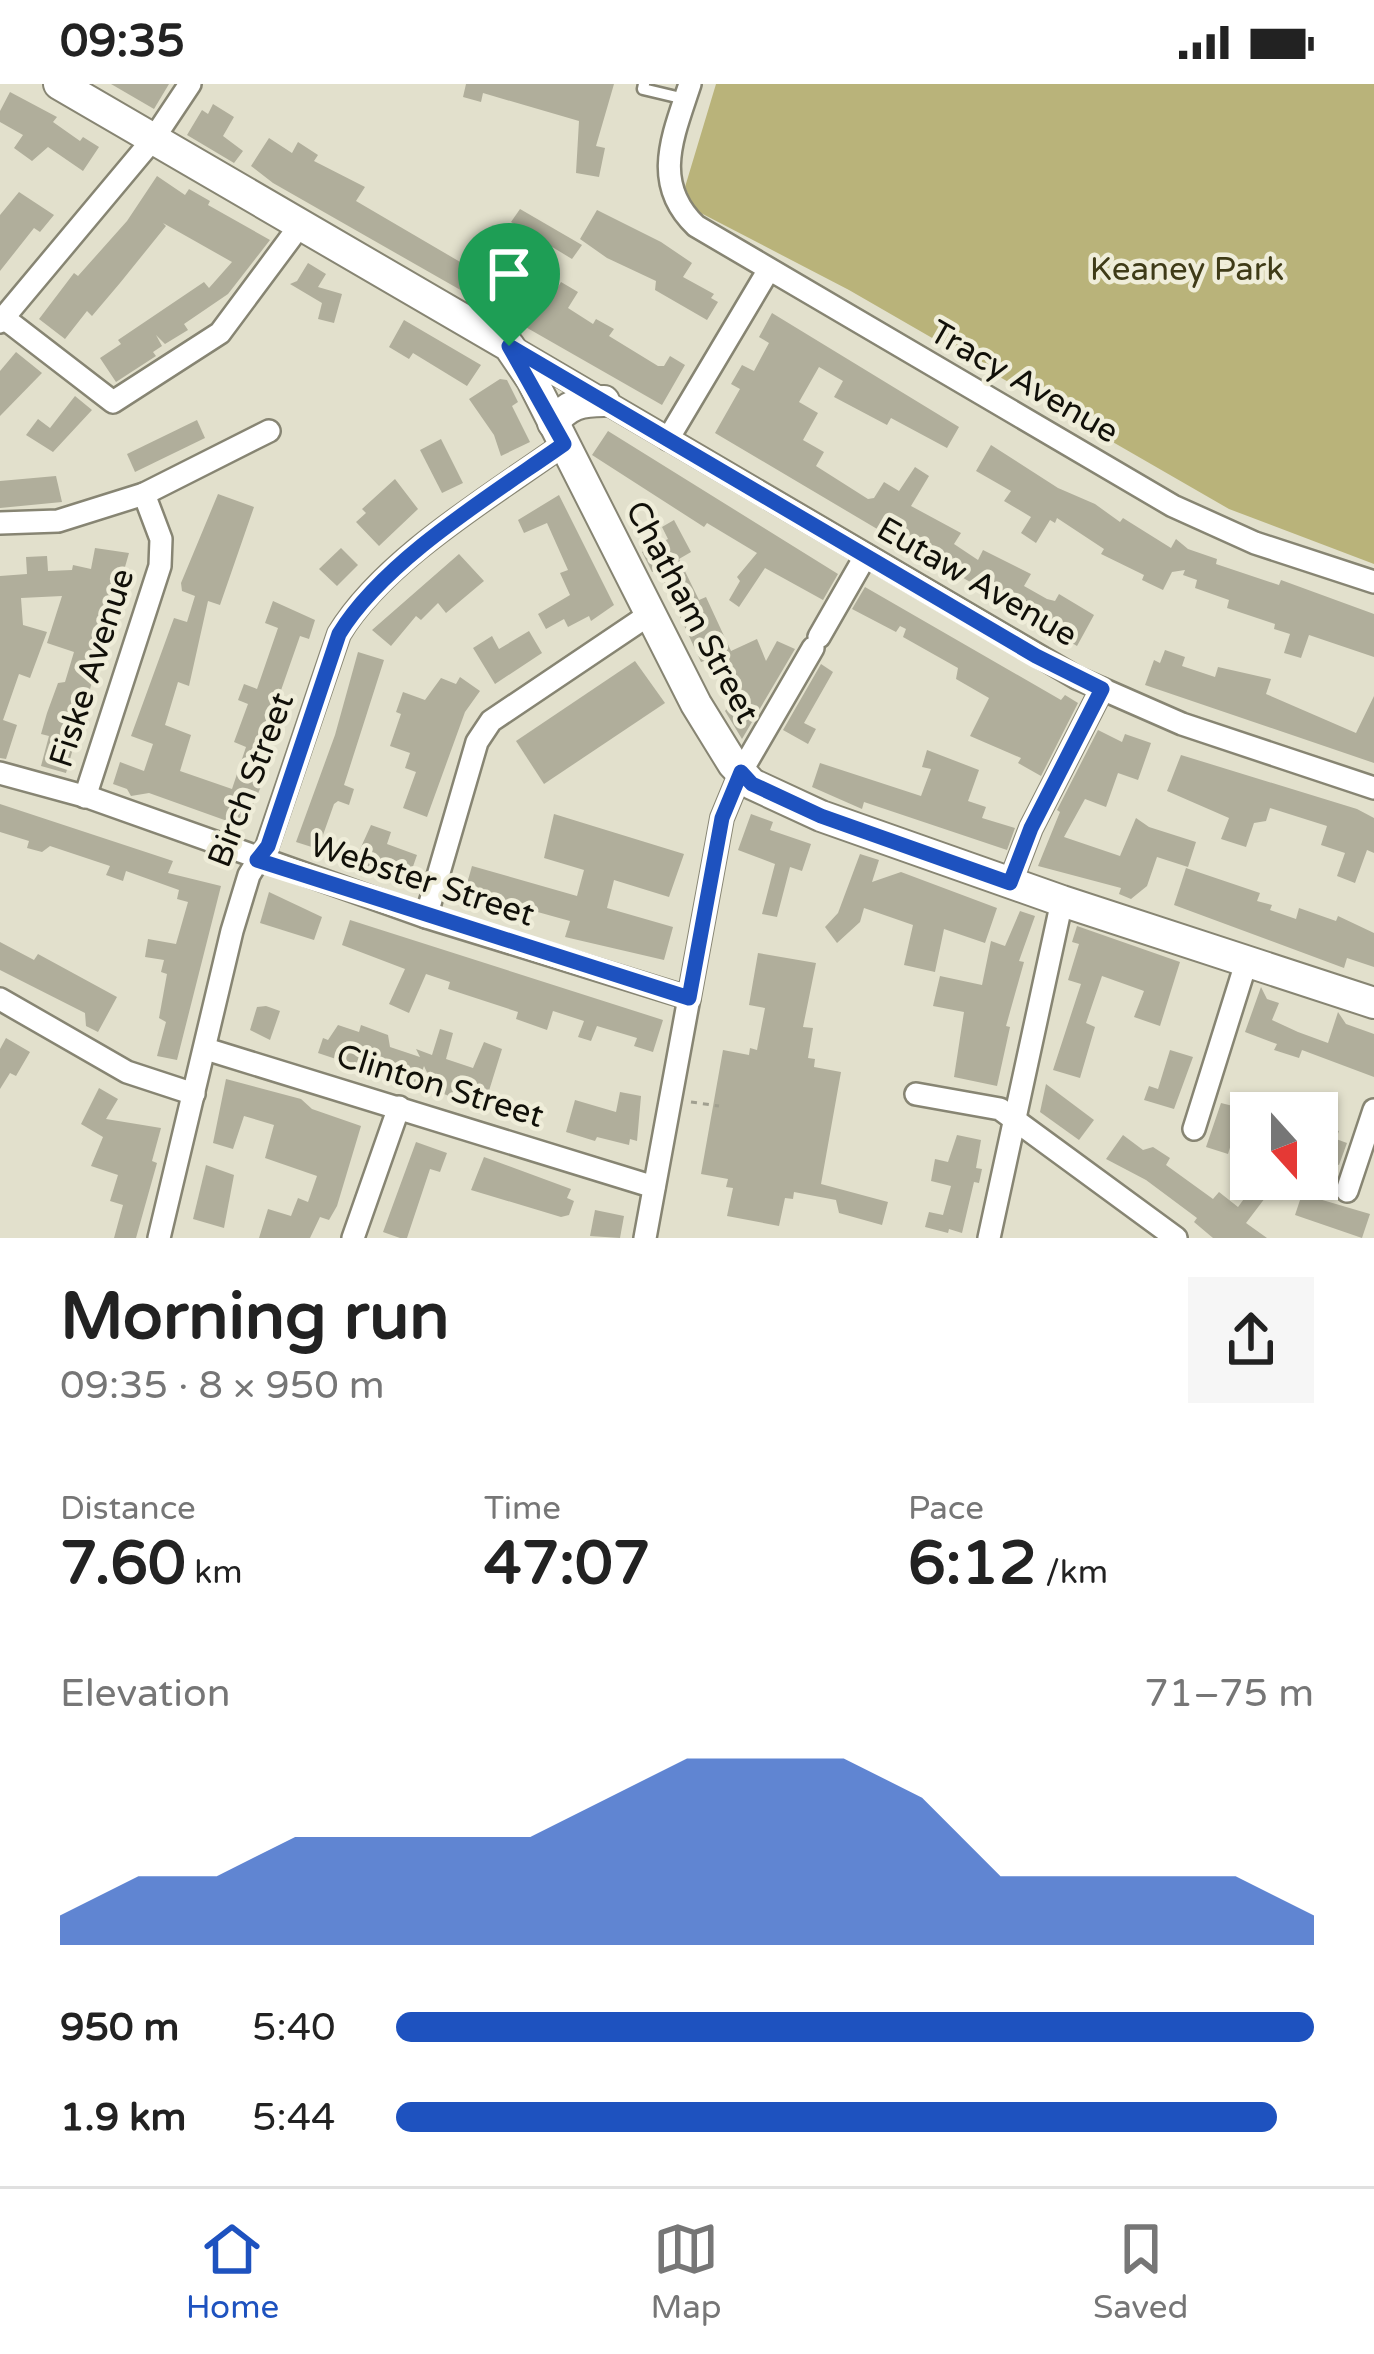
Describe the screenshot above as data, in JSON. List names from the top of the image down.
{
  "streets": {
    "main road": ["Chatham Street"],
    "street": [
      "Tracy Avenue",
      "Eutaw Avenue",
      "Fiske Avenue",
      "Birch Street",
      "Webster Street",
      "Clinton Street"
    ]
  },
  "crossings": [
    ["Eutaw Avenue", "Chatham Street"],
    ["Chatham Street", "Birch Street"],
    ["Fiske Avenue", "Webster Street"],
    ["Birch Street", "Webster Street"],
    ["Birch Street", "Clinton Street"]
  ],
  "parks": ["Keaney Park"],
  "north": "bottom",
  "page": {
    "status": "09:35",
    "heading": ["Morning run", "09:35 · 8 × 950 m"],
    "stats": [
      ["Distance", "7.60 km"],
      ["Time", "47:07"],
      ["Pace", "6:12 /km"]
    ],
    "chart": ["Elevation", "71–75 m"],
    "list": [
      {
        "name": "950 m",
        "note": "5:40"
      },
      {
        "name": "1.9 km",
        "note": "5:44"
      }
    ],
    "tabs": ["Home", "Map", "Saved"]
  }
}
